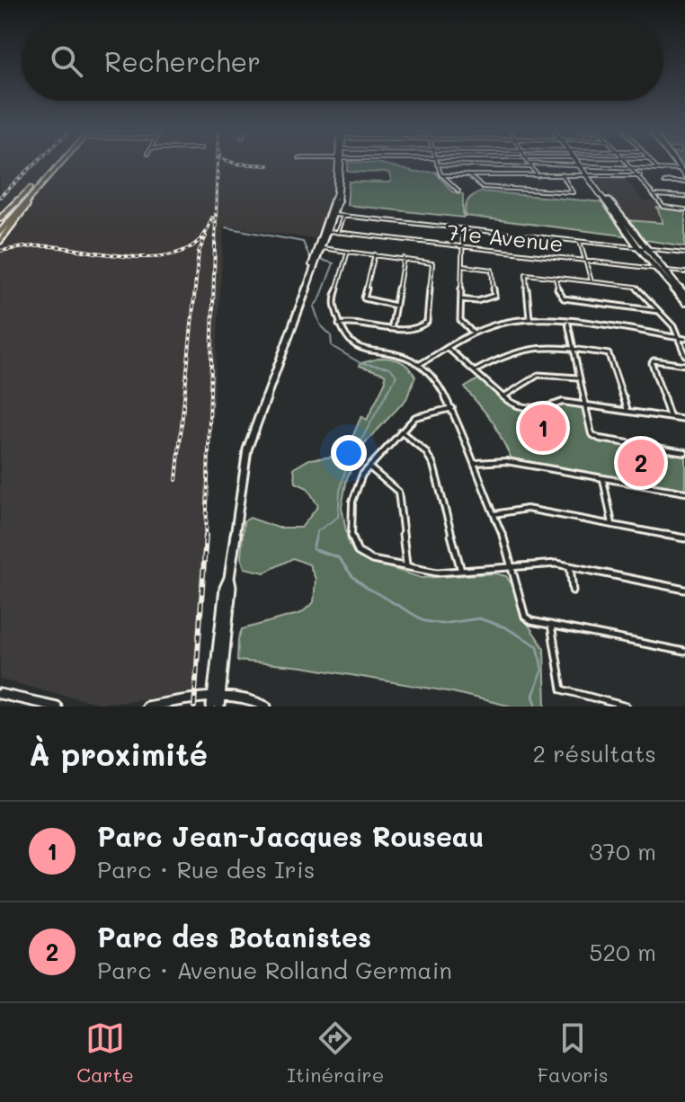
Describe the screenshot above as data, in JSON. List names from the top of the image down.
{
  "streets": {
    "street": ["71e Avenue"]
  },
  "page": {
    "search": "Rechercher",
    "pins": ["1", "2"],
    "heading": ["À proximité", "2 résultats"],
    "list": [
      {
        "mark": "1",
        "name": "Parc Jean-Jacques Rouseau",
        "note": "Parc · Rue des Iris",
        "value": "370 m"
      },
      {
        "mark": "2",
        "name": "Parc des Botanistes",
        "note": "Parc · Avenue Rolland Germain",
        "value": "520 m"
      }
    ],
    "nav": ["Carte", "Itinéraire", "Favoris"]
  }
}
